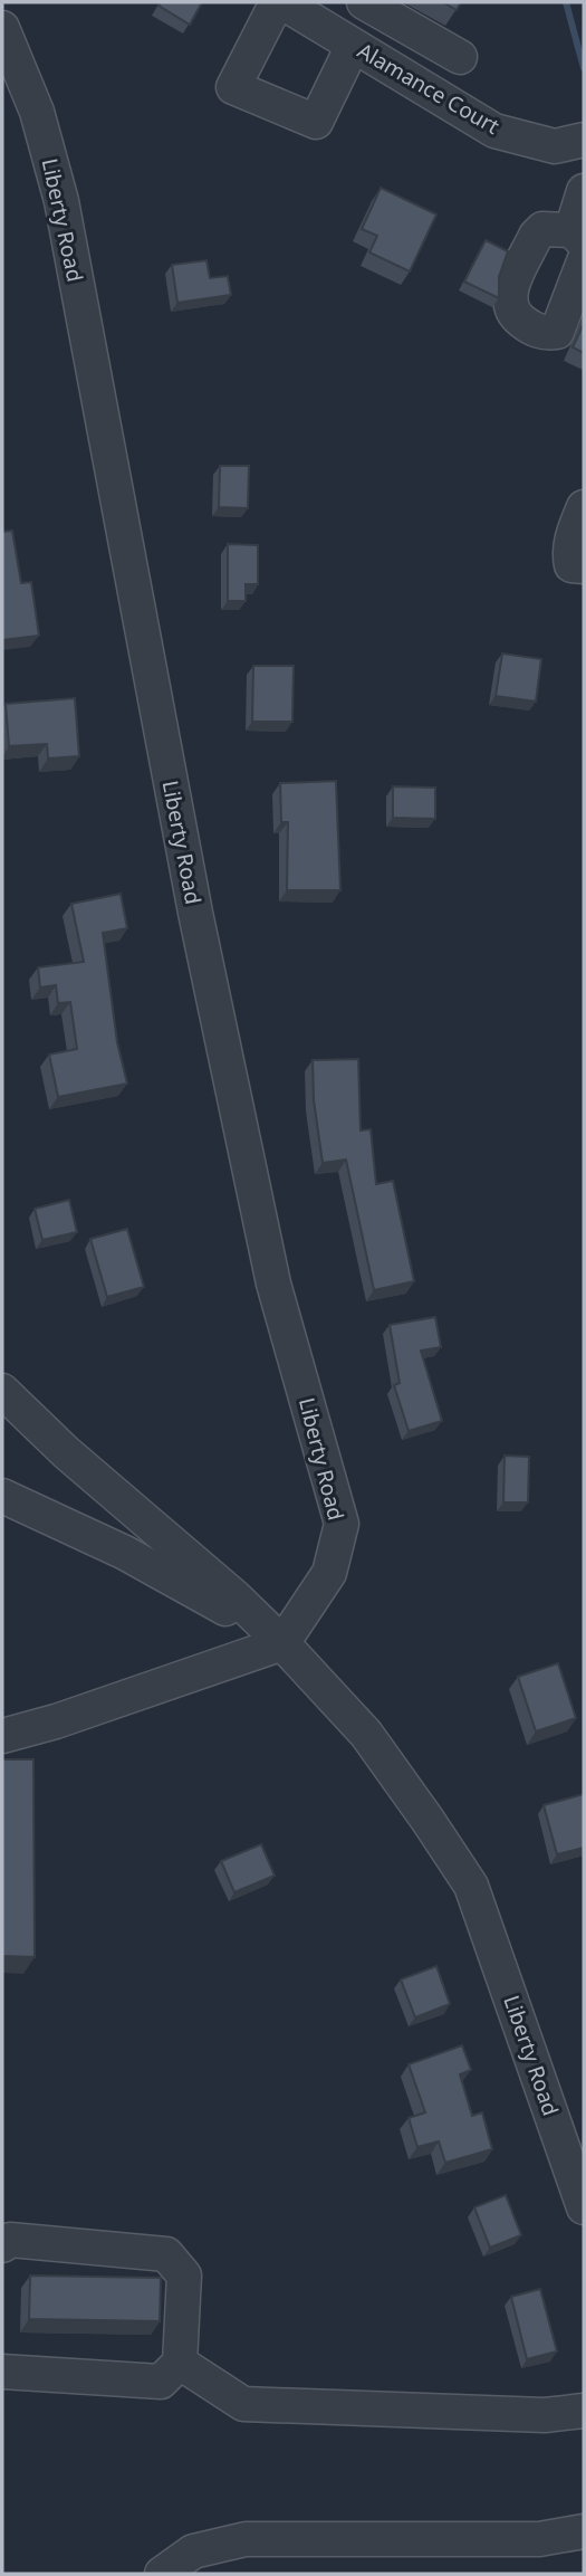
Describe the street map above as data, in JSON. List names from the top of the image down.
{
  "streets": {
    "street": ["Alamance Court", "Liberty Road"]
  }
}
